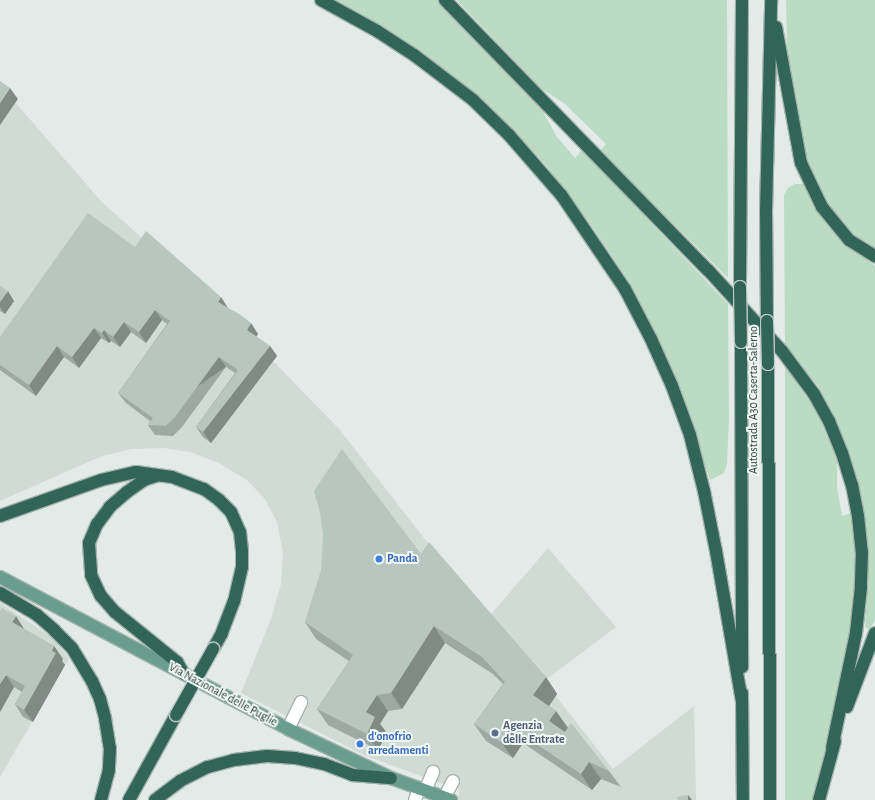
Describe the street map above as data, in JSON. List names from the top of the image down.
{
  "streets": {
    "highway": ["Autostrada A30 Caserta-Salerno"],
    "main road": ["Via Nazionale delle Puglie"]
  },
  "places": ["Panda", "Agenzia delle Entrate", "d'onofrio arredamenti"]
}
